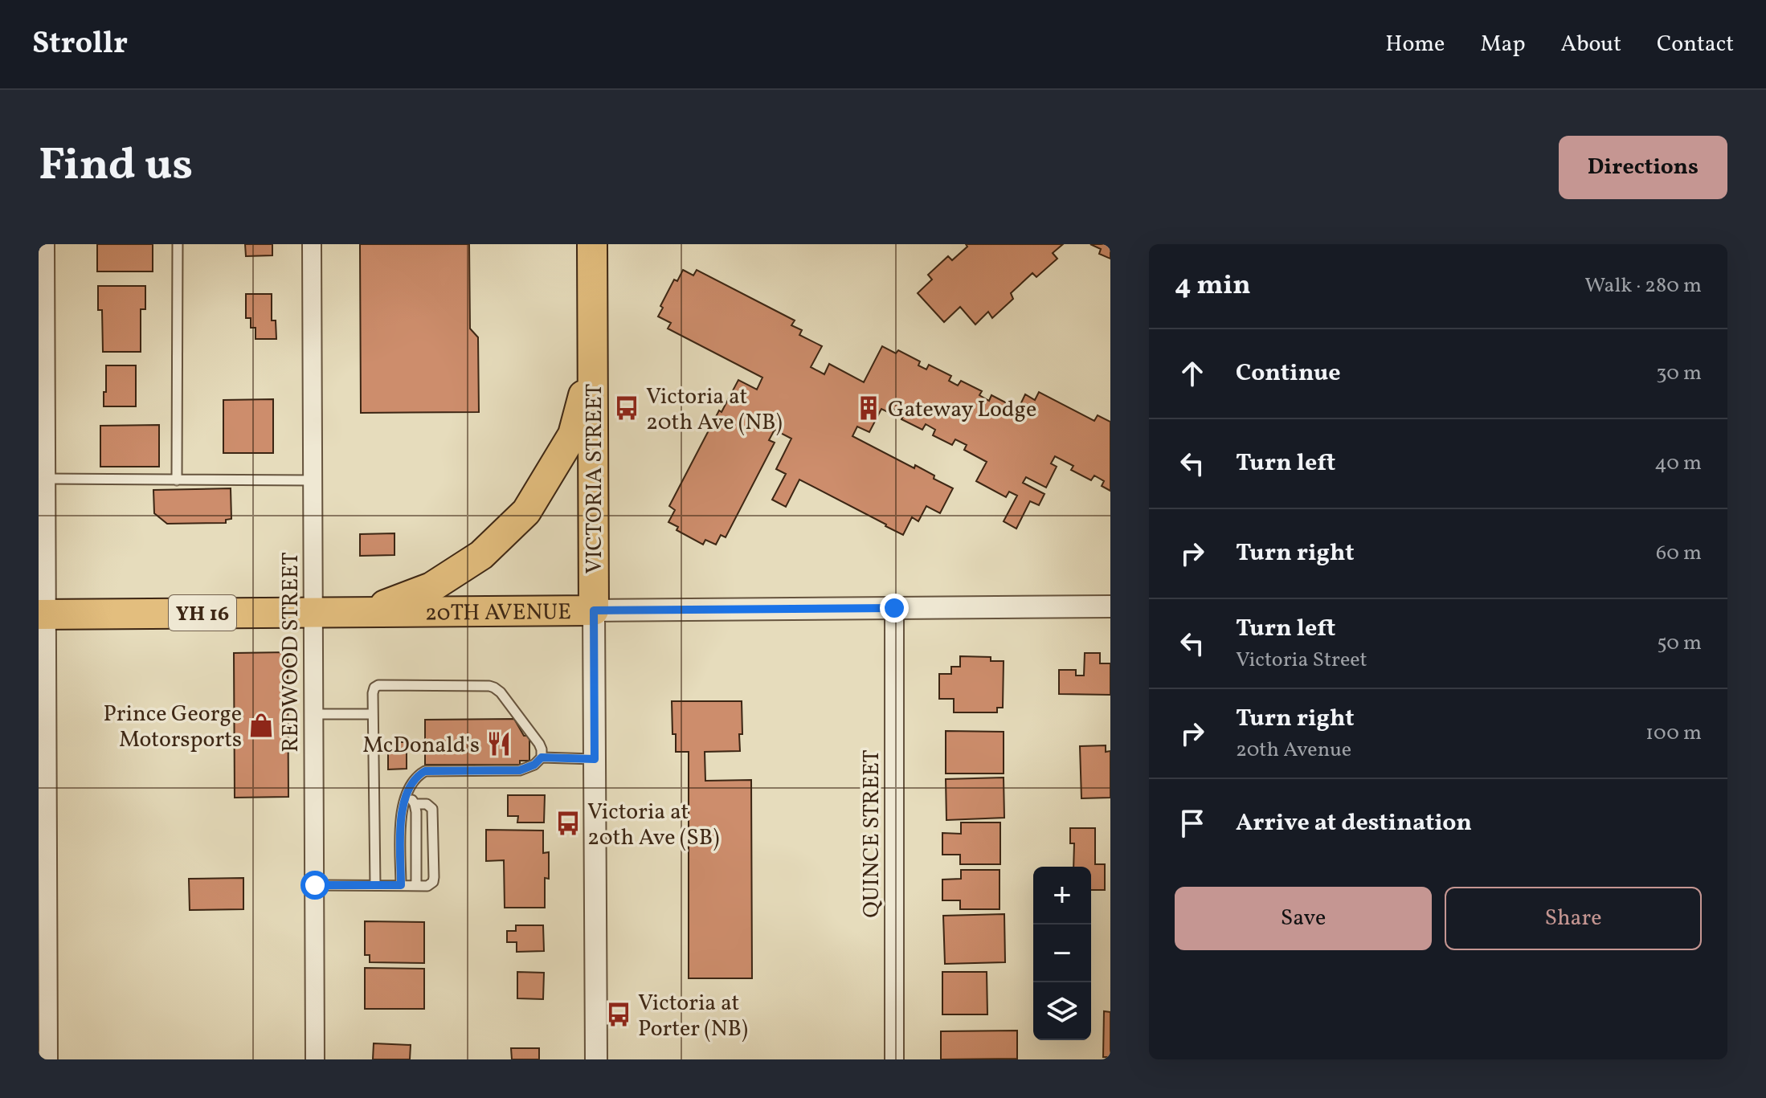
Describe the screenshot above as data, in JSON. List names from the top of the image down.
{
  "streets": {
    "highway": ["VICTORIA STREET", "20TH AVENUE", "YH 16"],
    "street": ["REDWOOD STREET", "QUINCE STREET"]
  },
  "crossings": [
    ["VICTORIA STREET", "20TH AVENUE"],
    ["20TH AVENUE", "REDWOOD STREET"],
    ["20TH AVENUE", "QUINCE STREET"]
  ],
  "places": {
    "bus stop": ["Victoria at 20th Ave (NB)", "Victoria at 20th Ave (SB)", "Victoria at Porter (NB)"],
    "building": ["Gateway Lodge"],
    "shop": ["Prince George Motorsports"],
    "restaurant": ["McDonald's"]
  },
  "page": {
    "header": "Strollr",
    "nav": [
      "Home",
      "Map",
      "About",
      "Contact"
    ],
    "title": "Find us",
    "buttons": [
      "Directions",
      ["Save", "Share"]
    ],
    "heading": ["4 min", "Walk · 280 m"],
    "list": [
      ["Continue", "30 m"],
      ["Turn left", "40 m"],
      ["Turn right", "60 m"],
      ["Turn left", "Victoria Street", "50 m"],
      ["Turn right", "20th Avenue", "100 m"],
      "Arrive at destination"
    ],
    "map_buttons": ["+", "−"]
  }
}
